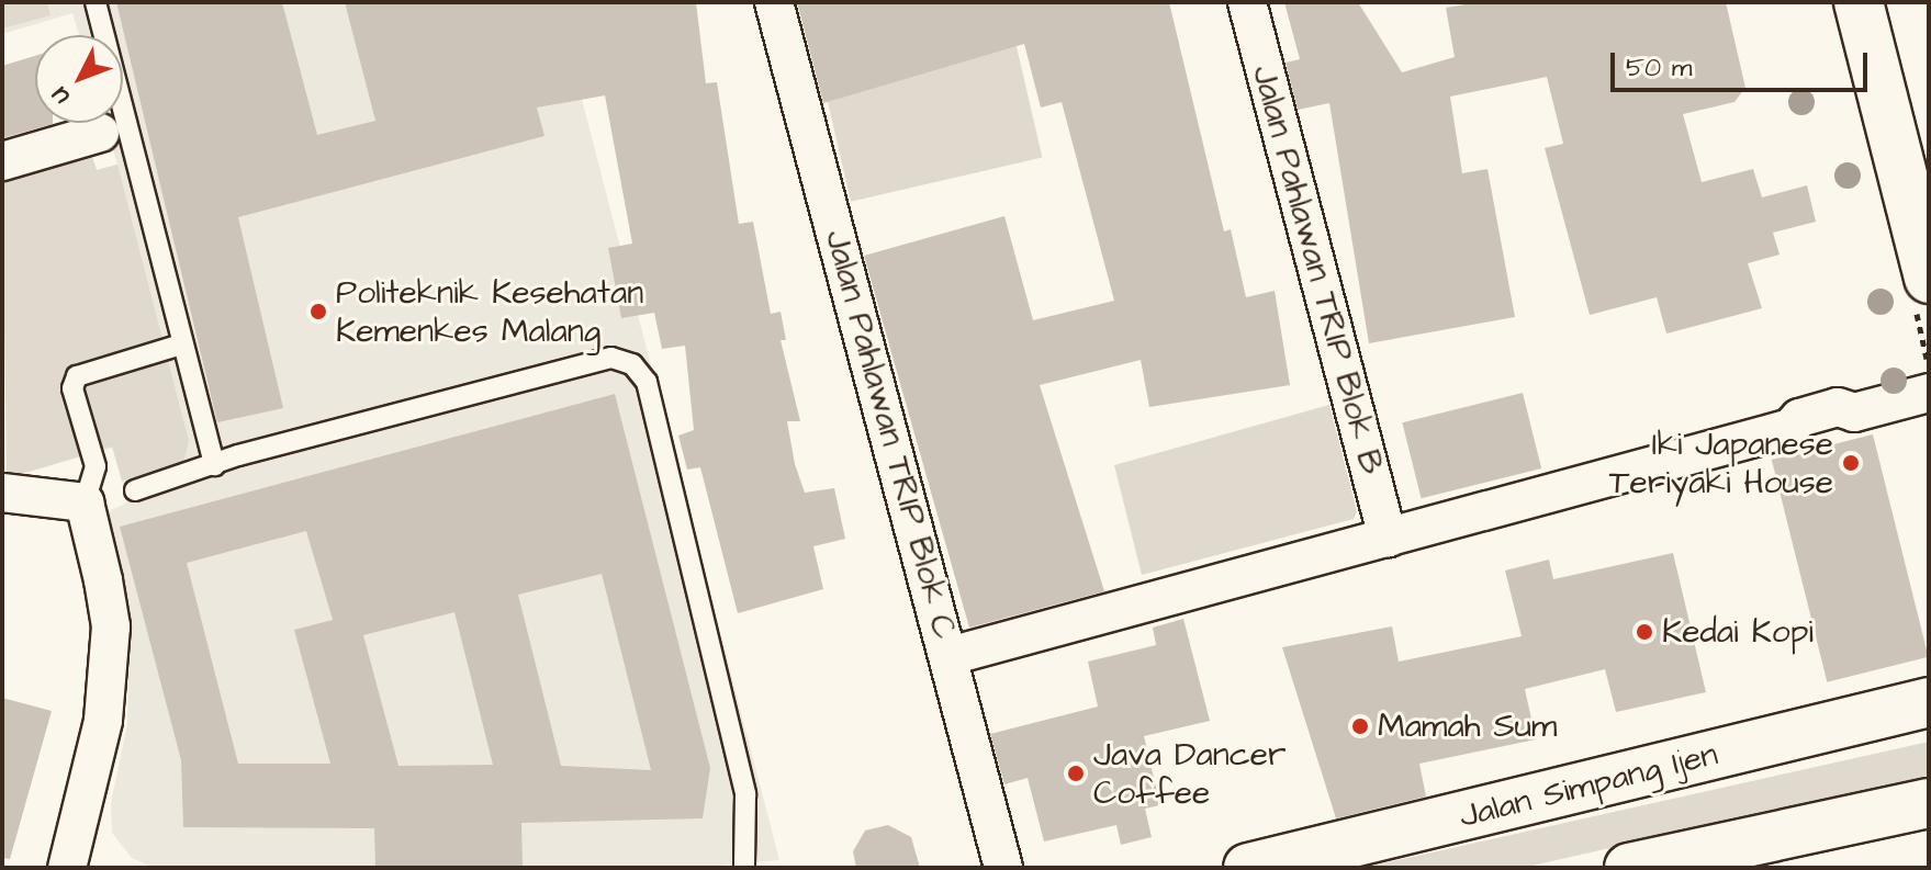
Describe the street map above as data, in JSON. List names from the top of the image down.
{
  "streets": {
    "main road": ["Jalan Simpang Ijen"],
    "street": ["Jalan Pahlawan TRIP Blok B", "Jalan Pahlawan TRIP Blok C"]
  },
  "places": [
    "Politeknik Kesehatan Kemenkes Malang",
    "Iki Japanese Teriyaki House",
    "Kedai Kopi",
    "Mamah Sum",
    "Java Dancer Coffee"
  ],
  "scale_bar": "50 m",
  "north": "bottom left"
}
